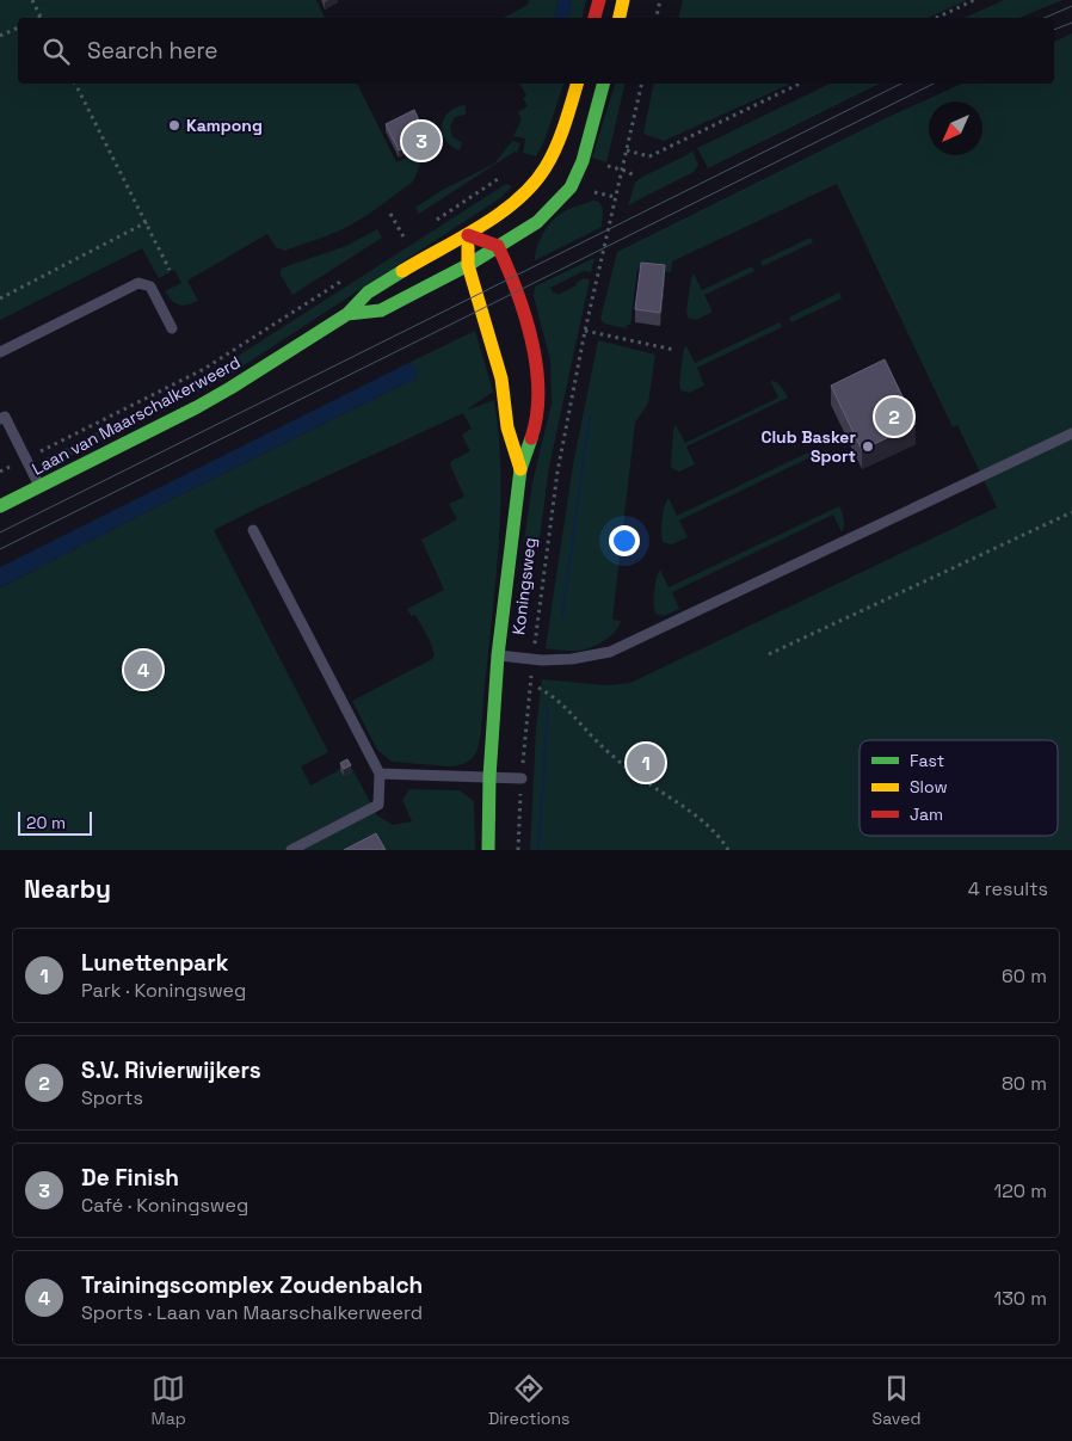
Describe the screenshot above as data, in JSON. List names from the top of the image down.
{
  "streets": {
    "main road": ["Laan van Maarschalkerweerd", "Koningsweg"]
  },
  "crossings": [
    ["Laan van Maarschalkerweerd", "Koningsweg"]
  ],
  "places": ["Kampong", "Club Basker Sport"],
  "legend": ["Fast", "Slow", "Jam"],
  "scale_bar": "20 m",
  "north": "bottom left",
  "page": {
    "search": "Search here",
    "pins": [
      "3",
      "2",
      "4",
      "1"
    ],
    "scale": "20 m",
    "heading": ["Nearby", "4 results"],
    "list": [
      {
        "mark": "1",
        "name": "Lunettenpark",
        "note": "Park · Koningsweg",
        "value": "60 m"
      },
      {
        "mark": "2",
        "name": "S.V. Rivierwijkers",
        "note": "Sports",
        "value": "80 m"
      },
      {
        "mark": "3",
        "name": "De Finish",
        "note": "Café · Koningsweg",
        "value": "120 m"
      },
      {
        "mark": "4",
        "name": "Trainingscomplex Zoudenbalch",
        "note": "Sports · Laan van Maarschalkerweerd",
        "value": "130 m"
      }
    ],
    "nav": ["Map", "Directions", "Saved"]
  }
}
